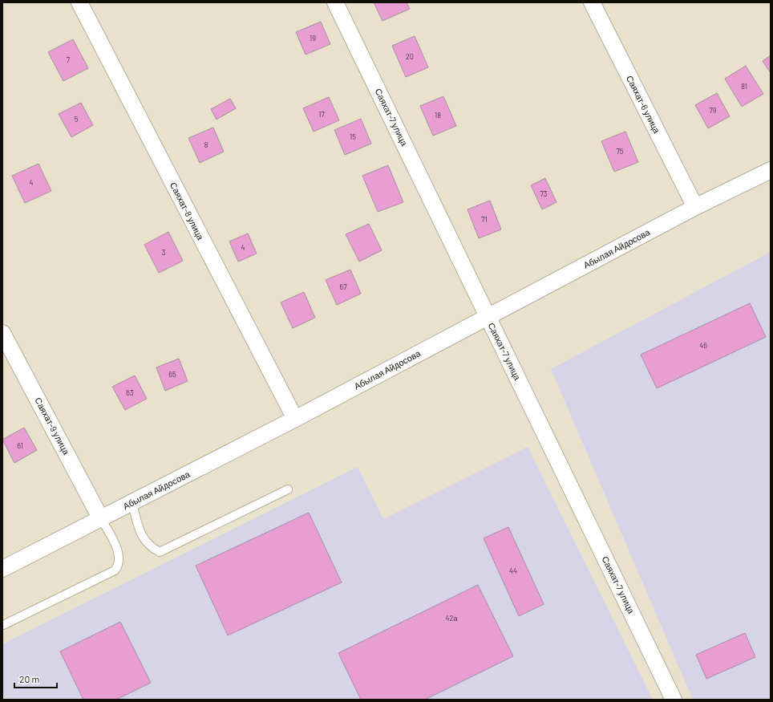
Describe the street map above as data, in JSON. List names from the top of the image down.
{
  "streets": {
    "street": [
      "Саяхат-6 улица",
      "Саяхат-7 улица",
      "Саяхат-8 улица",
      "Абылая Айдосова",
      "Саяхат-9 улица"
    ]
  },
  "crossings": [
    ["Саяхат-6 улица", "Абылая Айдосова"],
    ["Саяхат-7 улица", "Абылая Айдосова"],
    ["Саяхат-8 улица", "Абылая Айдосова"],
    ["Абылая Айдосова", "Саяхат-9 улица"]
  ],
  "house_numbers": [
    "19",
    "20",
    "7",
    "81",
    "79",
    "17",
    "18",
    "5",
    "15",
    "8",
    "75",
    "4",
    "73",
    "71",
    "4",
    "3",
    "67",
    "46",
    "65",
    "63",
    "61",
    "44",
    "42а"
  ],
  "scale_bar": "20 m"
}
